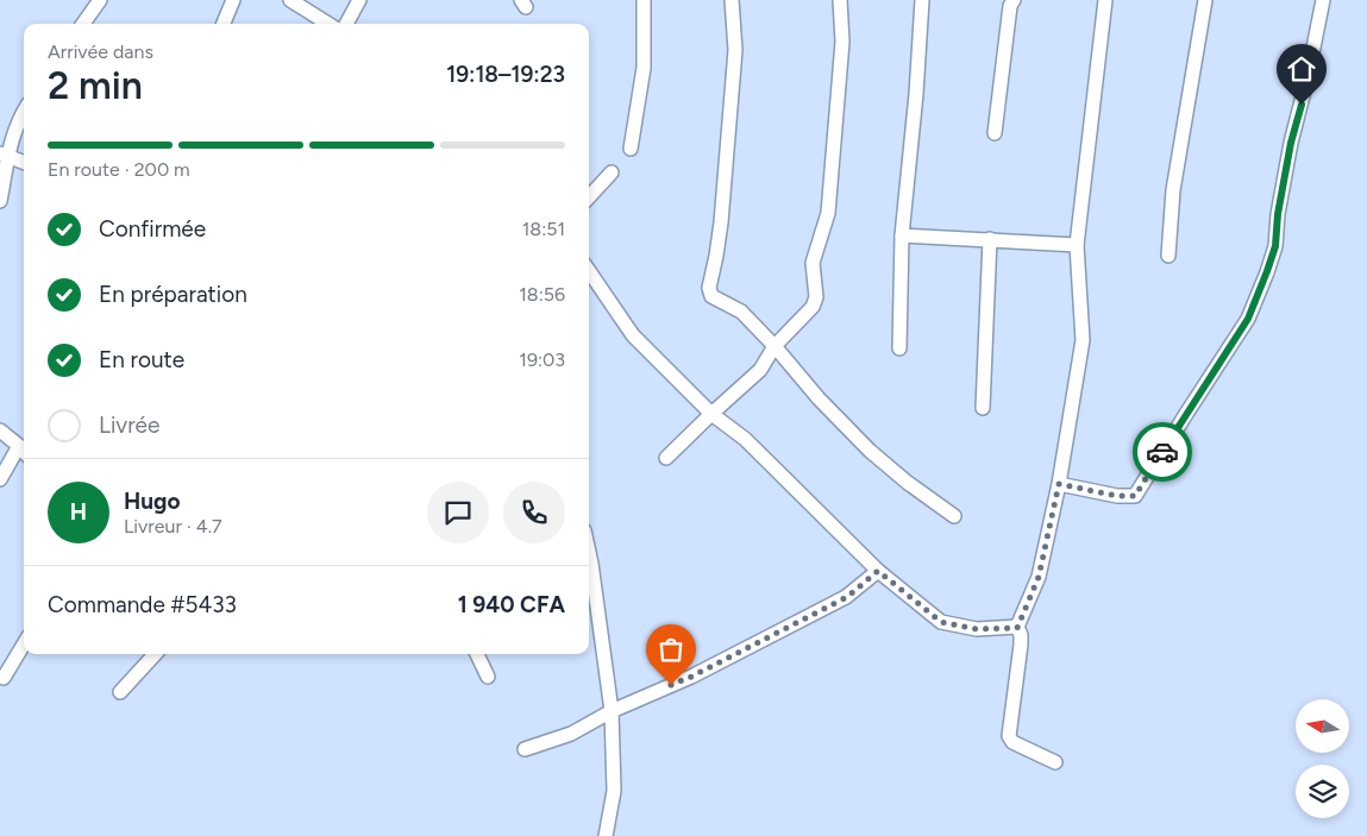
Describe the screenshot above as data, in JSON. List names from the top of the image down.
{
  "north": "left",
  "page": {
    "heading": ["2 min", "Arrivée dans", "19:18–19:23"],
    "panel": [
      "Hugo",
      "Livreur · 4.7",
      "Commande #5433",
      "1 940 CFA"
    ],
    "bar": "En route · 200 m",
    "list": [
      ["Confirmée", "18:51"],
      ["En préparation", "18:56"],
      ["En route", "19:03"],
      "Livrée"
    ],
    "round": "H"
  }
}
